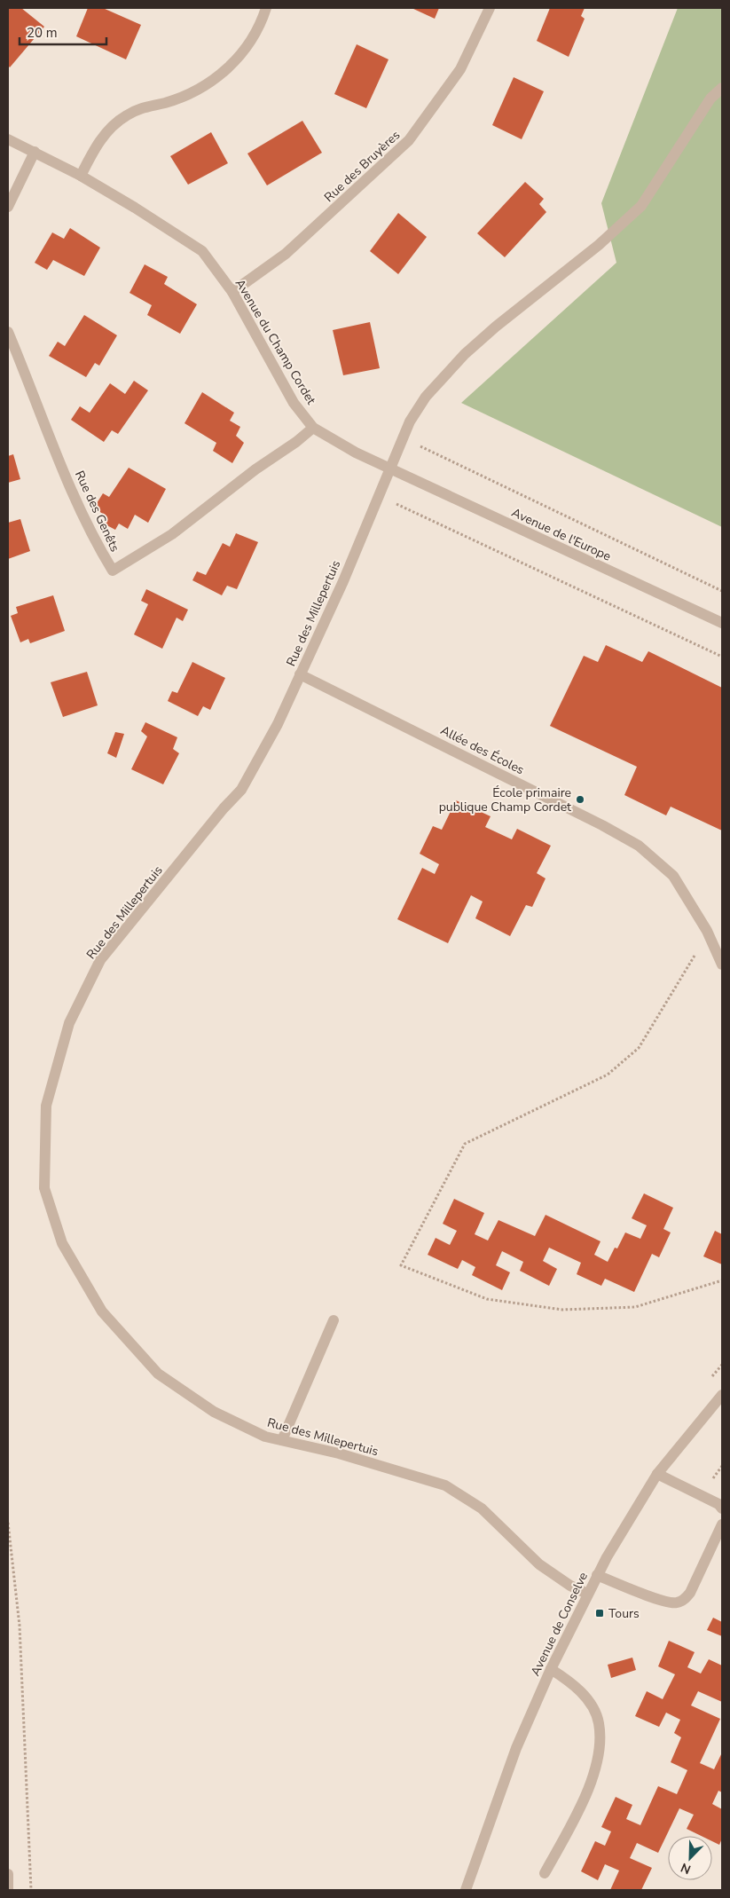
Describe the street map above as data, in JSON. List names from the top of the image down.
{
  "streets": {
    "street": [
      "Rue des Bruyères",
      "Avenue du Champ Cordet",
      "Rue des Genêts",
      "Avenue de l'Europe",
      "Rue des Millepertuis",
      "Allée des Écoles",
      "Avenue de Conselve"
    ]
  },
  "crossings": [
    ["Rue des Bruyères", "Avenue du Champ Cordet"],
    ["Avenue du Champ Cordet", "Rue des Genêts"],
    ["Avenue du Champ Cordet", "Avenue de l'Europe"],
    ["Avenue du Champ Cordet", "Rue des Millepertuis"],
    ["Avenue de l'Europe", "Rue des Millepertuis"],
    ["Rue des Millepertuis", "Allée des Écoles"],
    ["Rue des Millepertuis", "Avenue de Conselve"]
  ],
  "places": {
    "other": ["École primaire publique Champ Cordet"],
    "transit": ["Tours"]
  },
  "scale_bar": "20 m",
  "north": "bottom left"
}
